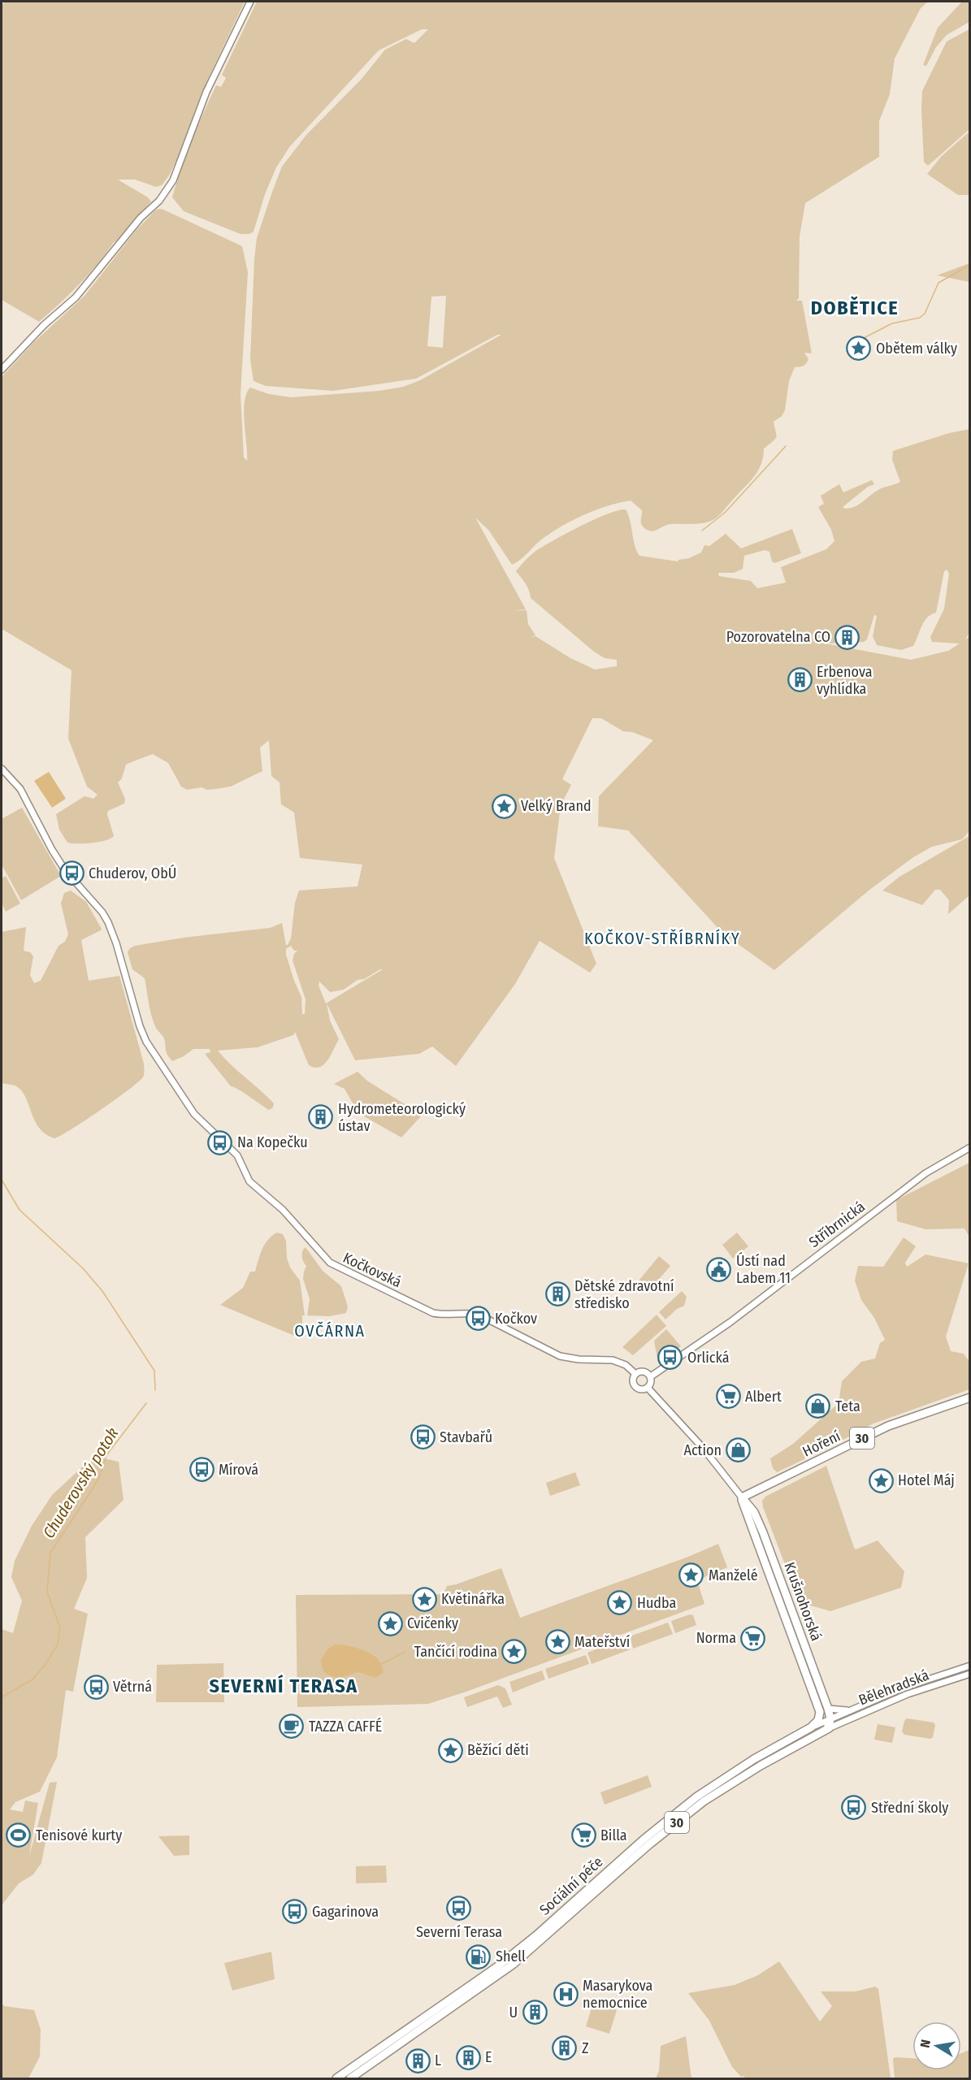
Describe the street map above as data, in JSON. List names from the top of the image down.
{
  "streets": {
    "main road": [
      "30",
      "Hoření",
      "Krušnohorská",
      "Sociální péče"
    ],
    "street": ["Stříbrnická", "Kočkovská", "Bělehradská"]
  },
  "crossings": [
    ["Stříbrnická", "Kočkovská"],
    ["Stříbrnická", "Krušnohorská"],
    ["Kočkovská", "Krušnohorská"],
    ["Hoření", "Krušnohorská"],
    ["Krušnohorská", "Bělehradská"],
    ["Krušnohorská", "Sociální péče"],
    ["Bělehradská", "Sociální péče"]
  ],
  "districts": [
    "DOBĚTICE",
    "KOČKOV-STŘÍBRNÍKY",
    "OVČÁRNA",
    "SEVERNÍ TERASA"
  ],
  "water": ["Chuderovský potok"],
  "places": {
    "place": [
      "Obětem války",
      "Velký Brand",
      "Hotel Máj",
      "Manželé",
      "Květinářka",
      "Hudba",
      "Cvičenky",
      "Mateřství",
      "Tančící rodina",
      "Běžící děti"
    ],
    "building": [
      "Pozorovatelna CO",
      "Erbenova vyhlídka",
      "Hydrometeorologický ústav",
      "Dětské zdravotní středisko",
      "U",
      "Z",
      "E",
      "L"
    ],
    "bus stop": [
      "Chuderov, ObÚ",
      "Na Kopečku",
      "Kočkov",
      "Orlická",
      "Stavbařů",
      "Mírová",
      "Větrná",
      "Střední školy",
      "Severní Terasa",
      "Gagarinova"
    ],
    "public building": ["Ústí nad Labem 11"],
    "supermarket": ["Albert", "Norma", "Billa"],
    "shop": ["Teta", "Action"],
    "cafe": ["TAZZA CAFFÉ"],
    "sports": ["Tenisové kurty"],
    "fuel station": ["Shell"],
    "hospital": ["Masarykova nemocnice"]
  },
  "north": "left"
}
